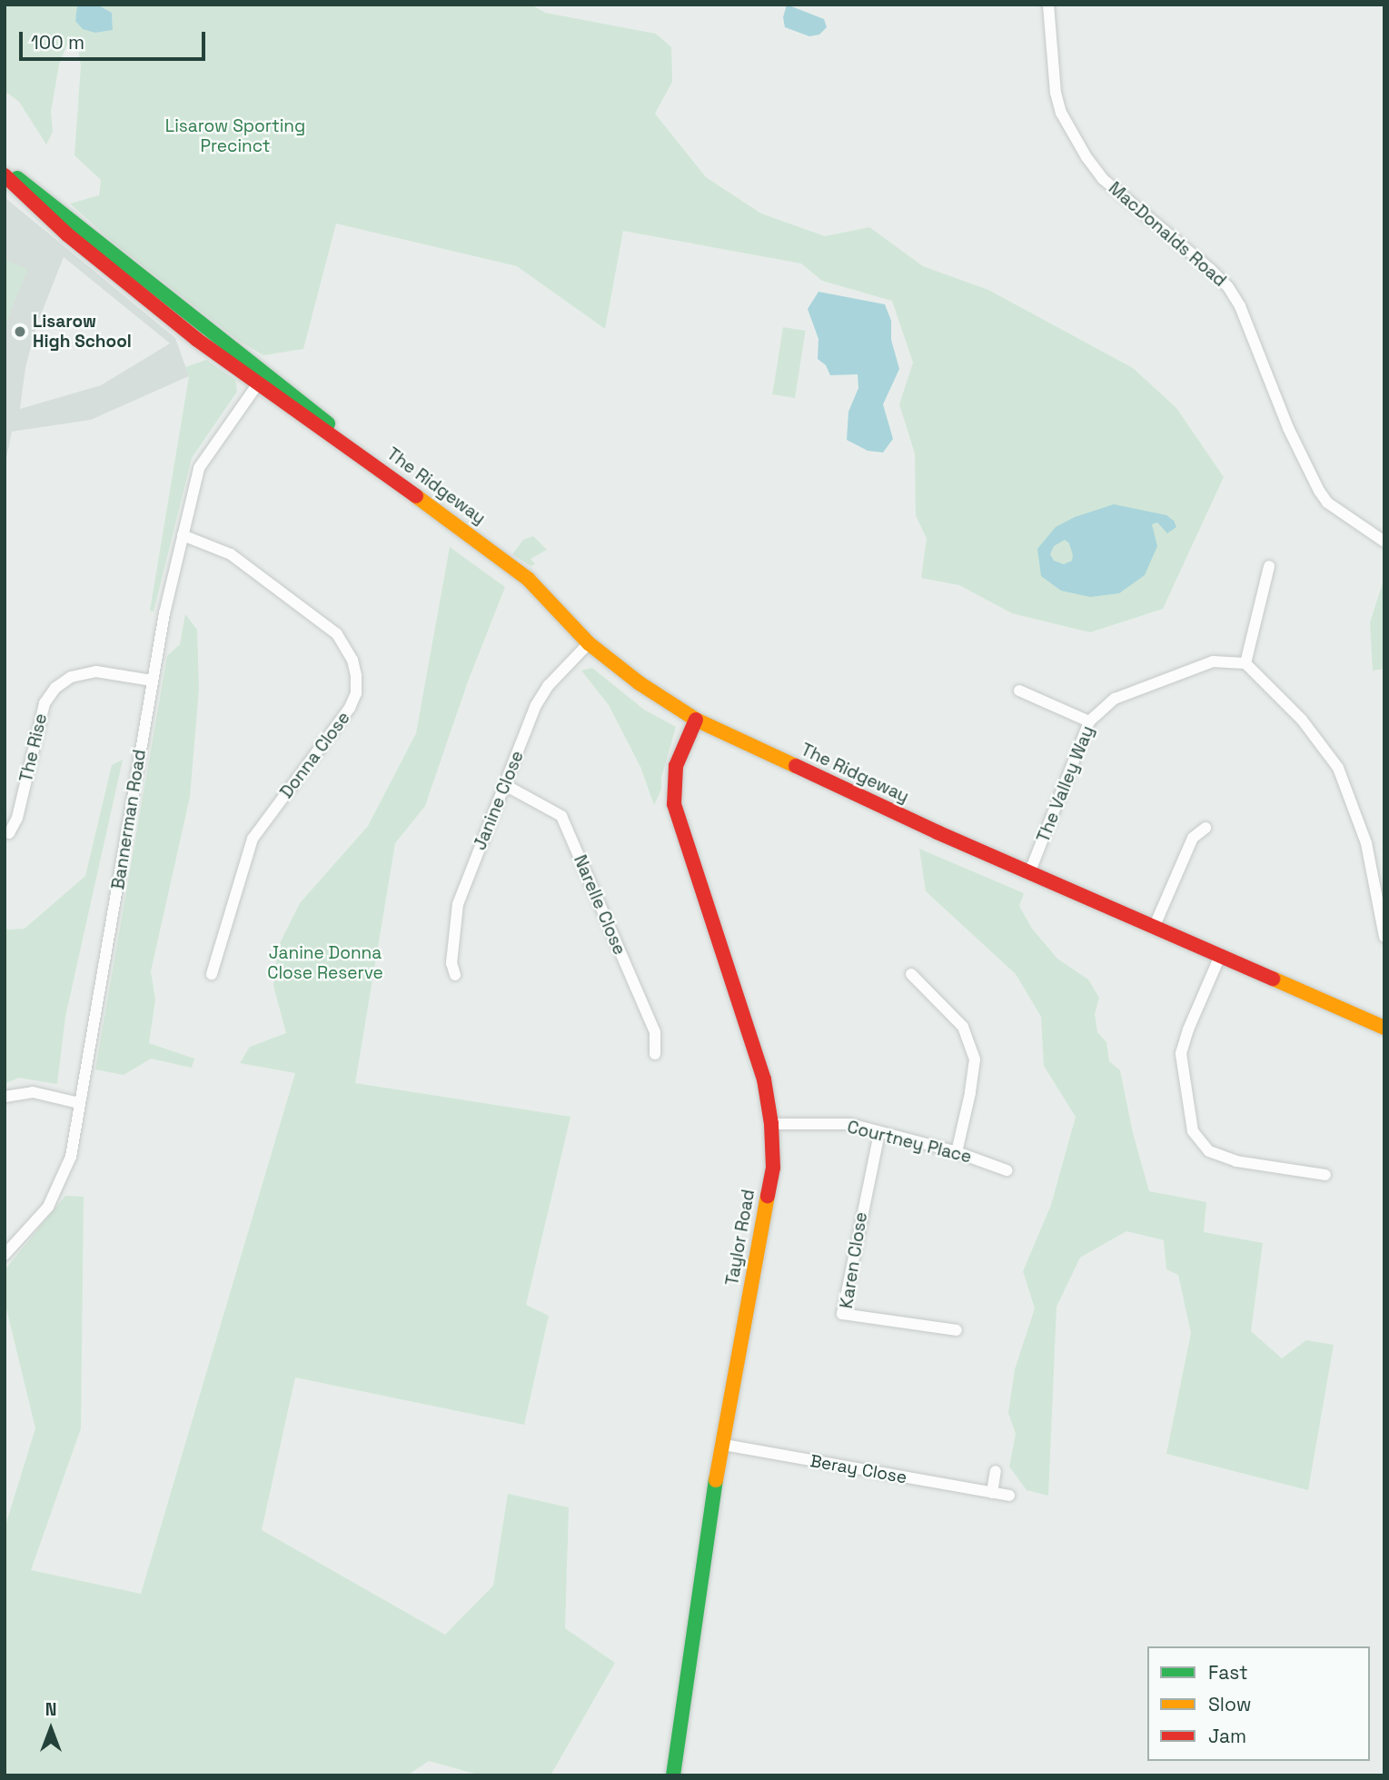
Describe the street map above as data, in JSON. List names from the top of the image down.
{
  "streets": {
    "street": [
      "MacDonalds Road",
      "The Ridgeway",
      "The Rise",
      "Donna Close",
      "The Valley Way",
      "Janine Close",
      "Bannerman Road",
      "Narelle Close",
      "Courtney Place",
      "Taylor Road",
      "Karen Close",
      "Beray Close"
    ]
  },
  "crossings": [
    ["The Ridgeway", "The Valley Way"],
    ["The Ridgeway", "Janine Close"],
    ["The Ridgeway", "Bannerman Road"],
    ["The Ridgeway", "Taylor Road"],
    ["The Rise", "Bannerman Road"],
    ["Donna Close", "Bannerman Road"],
    ["Janine Close", "Narelle Close"],
    ["Courtney Place", "Taylor Road"],
    ["Courtney Place", "Karen Close"],
    ["Taylor Road", "Beray Close"]
  ],
  "parks": ["Lisarow Sporting Precinct", "Janine Donna Close Reserve"],
  "places": ["Lisarow High School"],
  "legend": ["Fast", "Slow", "Jam"],
  "scale_bar": "100 m",
  "north": "top"
}
